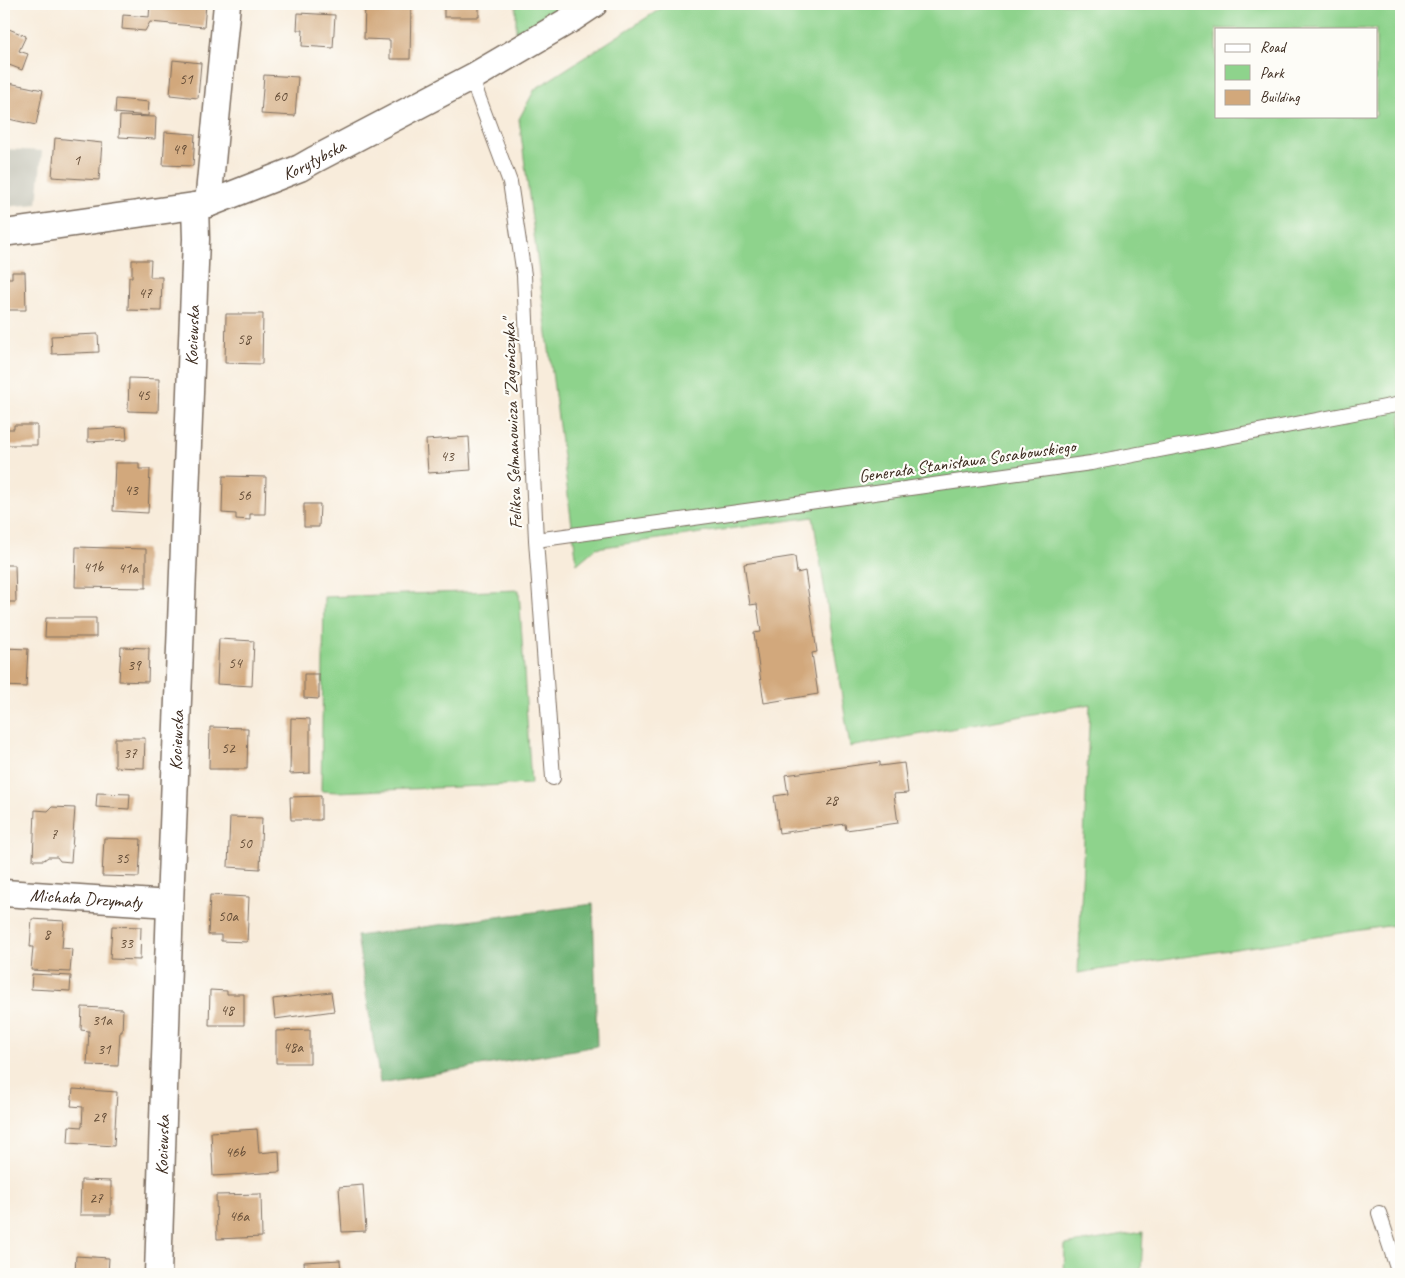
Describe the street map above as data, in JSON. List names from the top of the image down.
{
  "streets": {
    "street": ["Korytybska", "Kociewska", "Michała Drzymały"],
    "lane": ["Feliksa Selmanowicza \"Zagończyka\"", "Generała Stanisława Sosabowskiego"]
  },
  "crossings": [
    ["Korytybska", "Kociewska"],
    ["Korytybska", "Feliksa Selmanowicza \"Zagończyka\""],
    ["Kociewska", "Michała Drzymały"],
    ["Feliksa Selmanowicza \"Zagończyka\"", "Generała Stanisława Sosabowskiego"]
  ],
  "house_numbers": [
    "51",
    "60",
    "49",
    "1",
    "47",
    "58",
    "45",
    "43",
    "43",
    "56",
    "41b",
    "41a",
    "54",
    "39",
    "52",
    "37",
    "28",
    "7",
    "50",
    "35",
    "50a",
    "8",
    "33",
    "48",
    "31a",
    "48a",
    "31",
    "29",
    "46b",
    "27",
    "46a"
  ],
  "legend": ["Road", "Park", "Building"]
}
